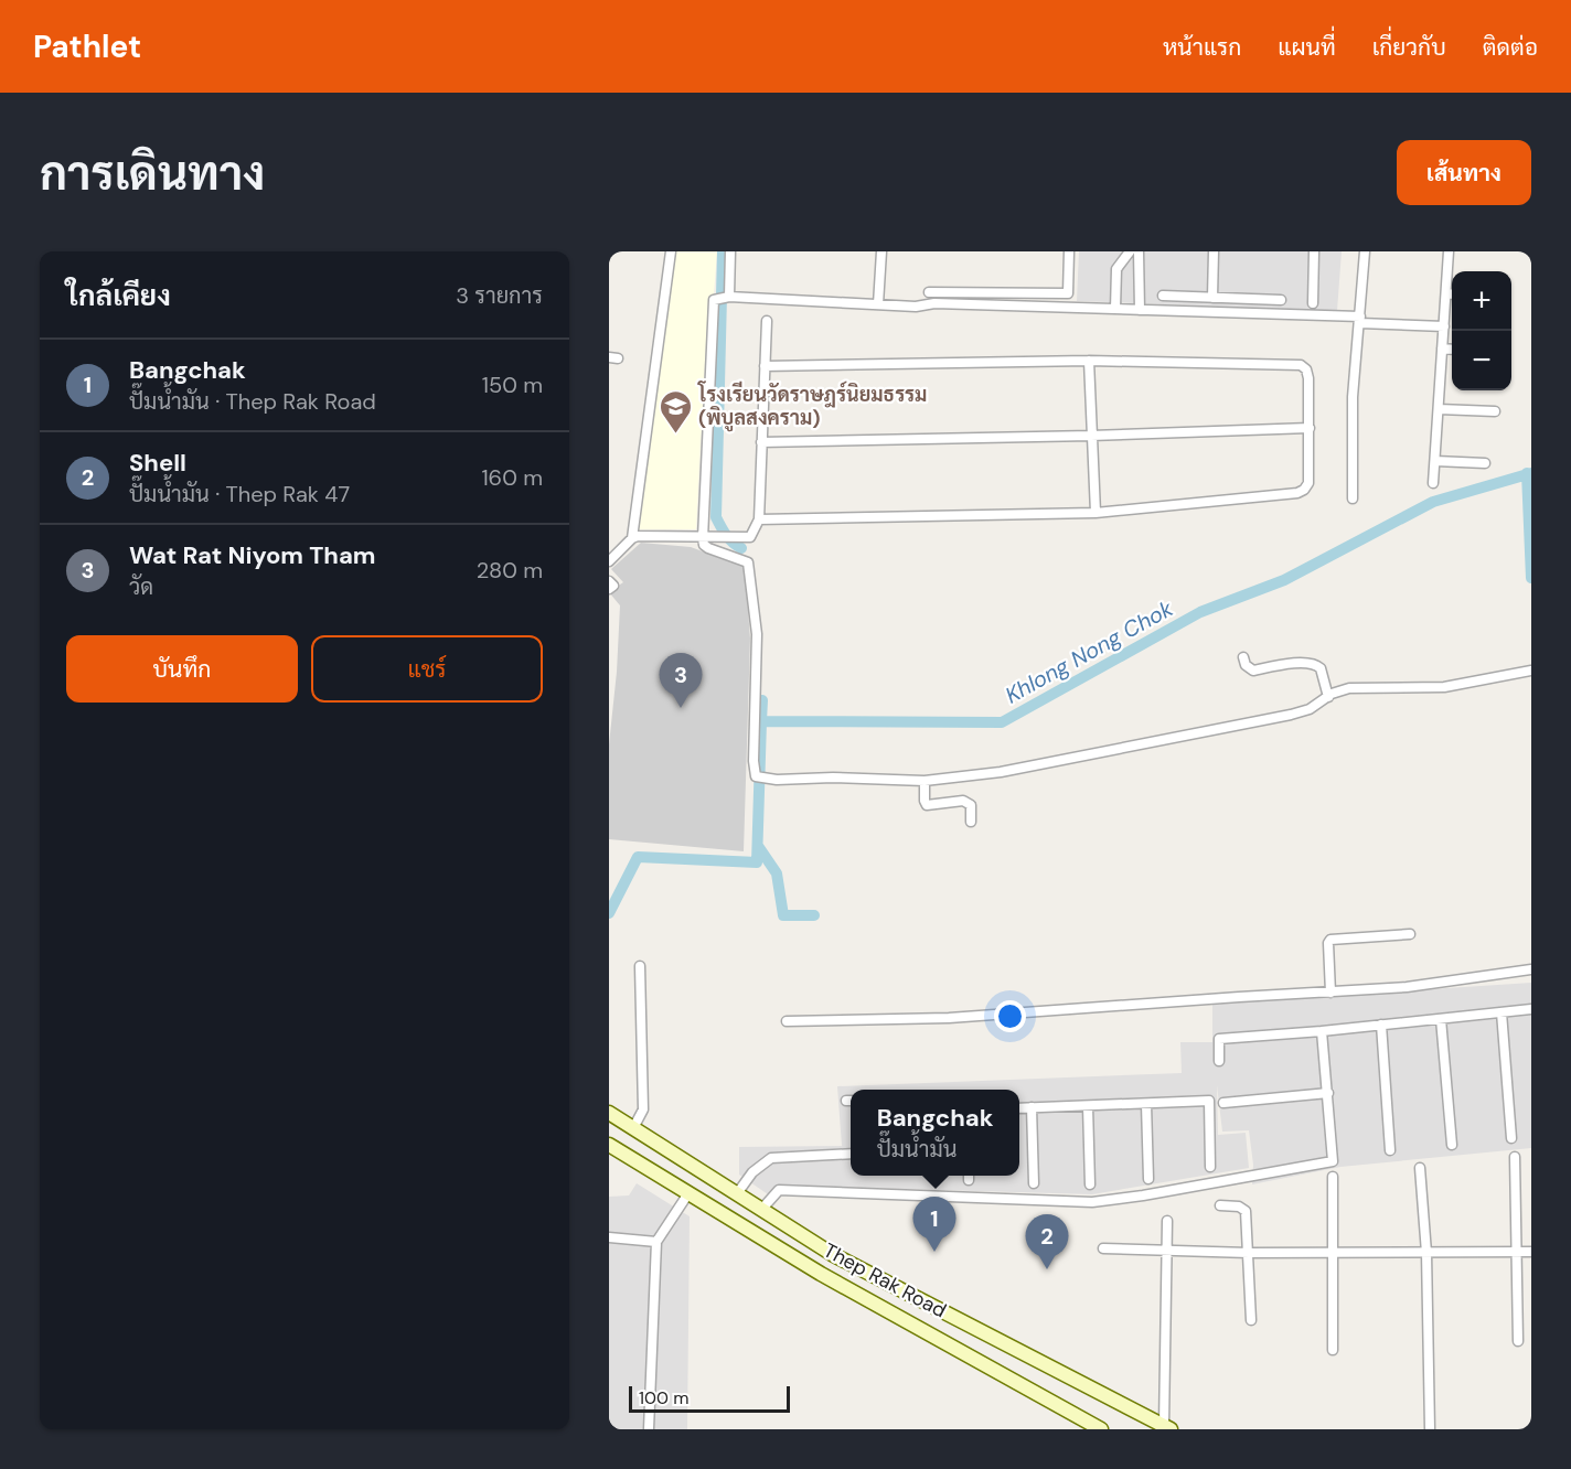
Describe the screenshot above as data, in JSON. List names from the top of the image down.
{
  "streets": {
    "main road": ["Thep Rak Road"]
  },
  "water": ["Khlong Nong Chok"],
  "places": {
    "school or university": ["โรงเรียนวัดราษฎร์นิยมธรรม (พิบูลสงคราม)"]
  },
  "scale_bar": "100 m",
  "page": {
    "header": "Pathlet",
    "nav": [
      "หน้าแรก",
      "แผนที่",
      "เกี่ยวกับ",
      "ติดต่อ"
    ],
    "title": "การเดินทาง",
    "buttons": [
      "เส้นทาง",
      ["บันทึก", "แชร์"]
    ],
    "heading": ["ใกล้เคียง", "3 รายการ"],
    "map_buttons": ["+", "−"],
    "list": [
      {
        "mark": "1",
        "name": "Bangchak",
        "note": "ปั๊มน้ำมัน · Thep Rak Road",
        "value": "150 m"
      },
      {
        "mark": "2",
        "name": "Shell",
        "note": "ปั๊มน้ำมัน · Thep Rak 47",
        "value": "160 m"
      },
      {
        "mark": "3",
        "name": "Wat Rat Niyom Tham",
        "note": "วัด",
        "value": "280 m"
      }
    ],
    "pins": ["3", "1", "2"],
    "popup": ["Bangchak", "ปั๊มน้ำมัน"],
    "scale": "100 m"
  }
}
